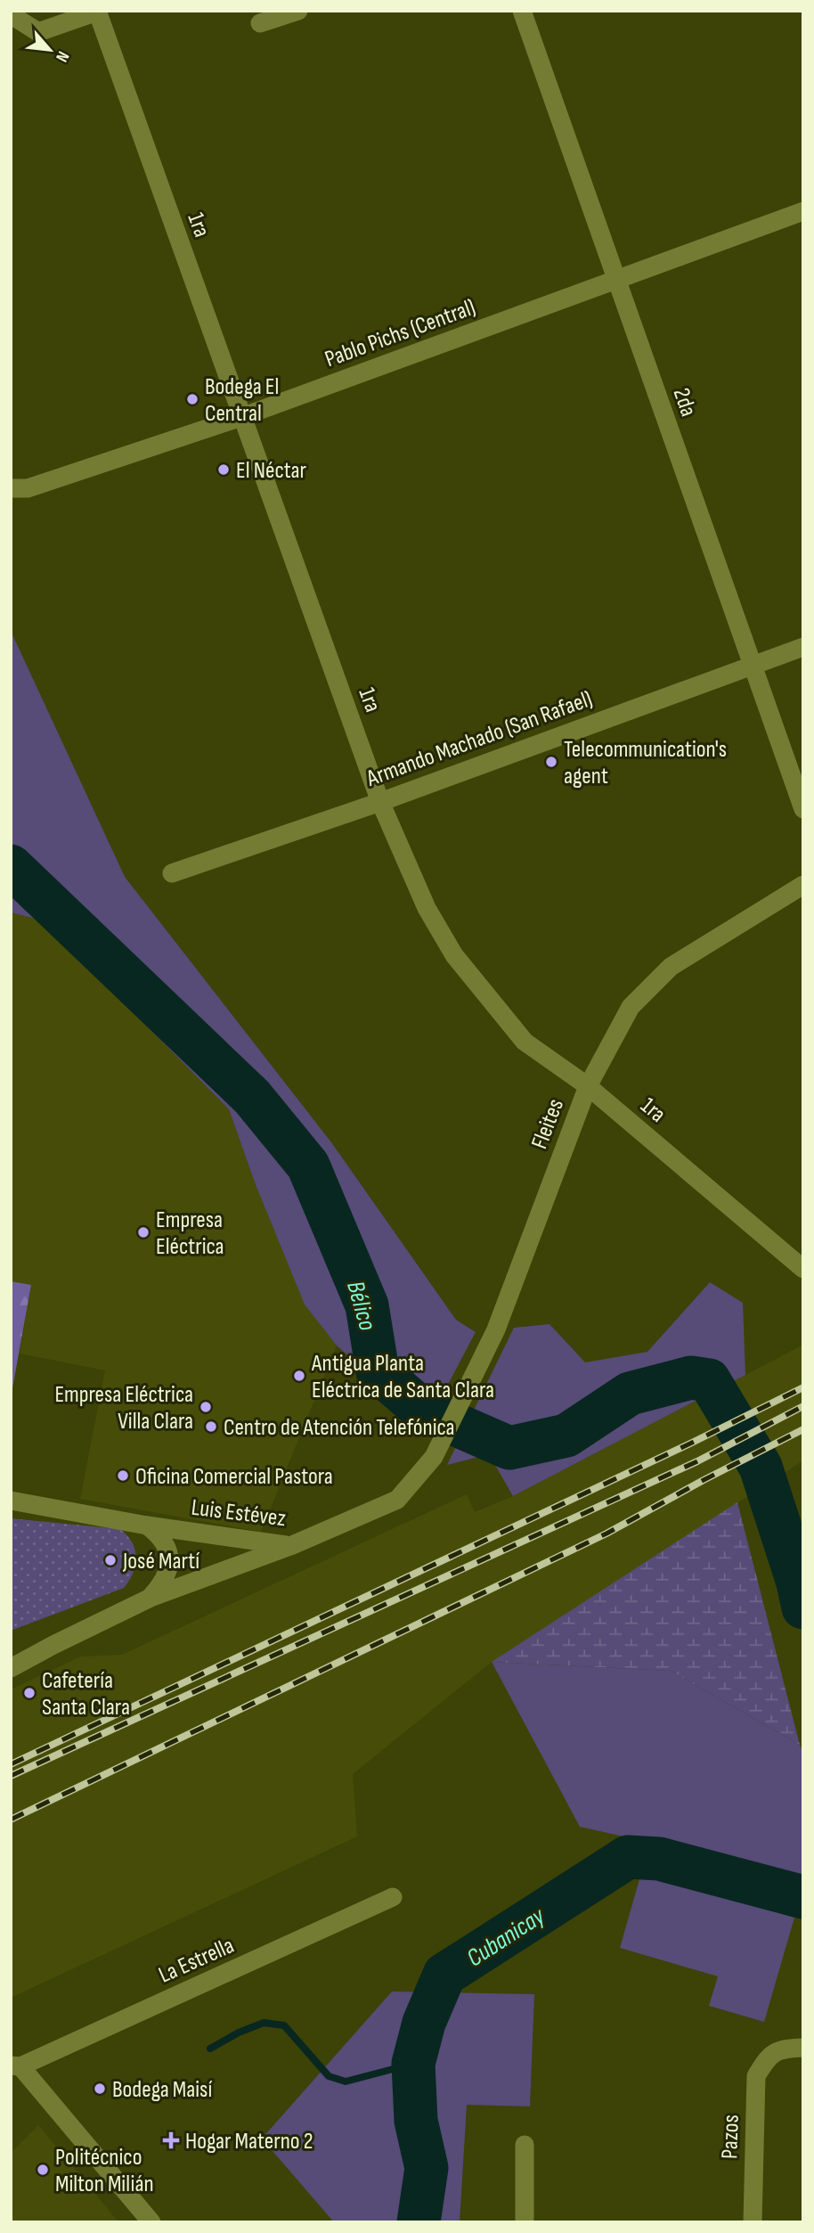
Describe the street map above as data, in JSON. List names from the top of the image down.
{
  "streets": {
    "street": [
      "1ra",
      "Pablo Pichs (Central)",
      "2da",
      "Armando Machado (San Rafael)",
      "Fleites",
      "Luis Estévez",
      "La Estrella",
      "Pazos"
    ]
  },
  "crossings": [
    ["1ra", "Pablo Pichs (Central)"],
    ["1ra", "Armando Machado (San Rafael)"],
    ["1ra", "Fleites"],
    ["Pablo Pichs (Central)", "2da"],
    ["2da", "Armando Machado (San Rafael)"],
    ["Fleites", "Luis Estévez"]
  ],
  "water": ["Bélico", "Cubanicay"],
  "places": {
    "other": [
      "Bodega El Central",
      "El Néctar",
      "Telecommunication's agent",
      "Empresa Eléctrica",
      "Antigua Planta Eléctrica de Santa Clara",
      "Empresa Eléctrica Villa Clara",
      "Centro de Atención Telefónica",
      "Oficina Comercial Pastora",
      "José Martí",
      "Cafetería Santa Clara",
      "Bodega Maisí",
      "Politécnico Milton Milián"
    ],
    "health": ["Hogar Materno 2"]
  },
  "north": "bottom right"
}
